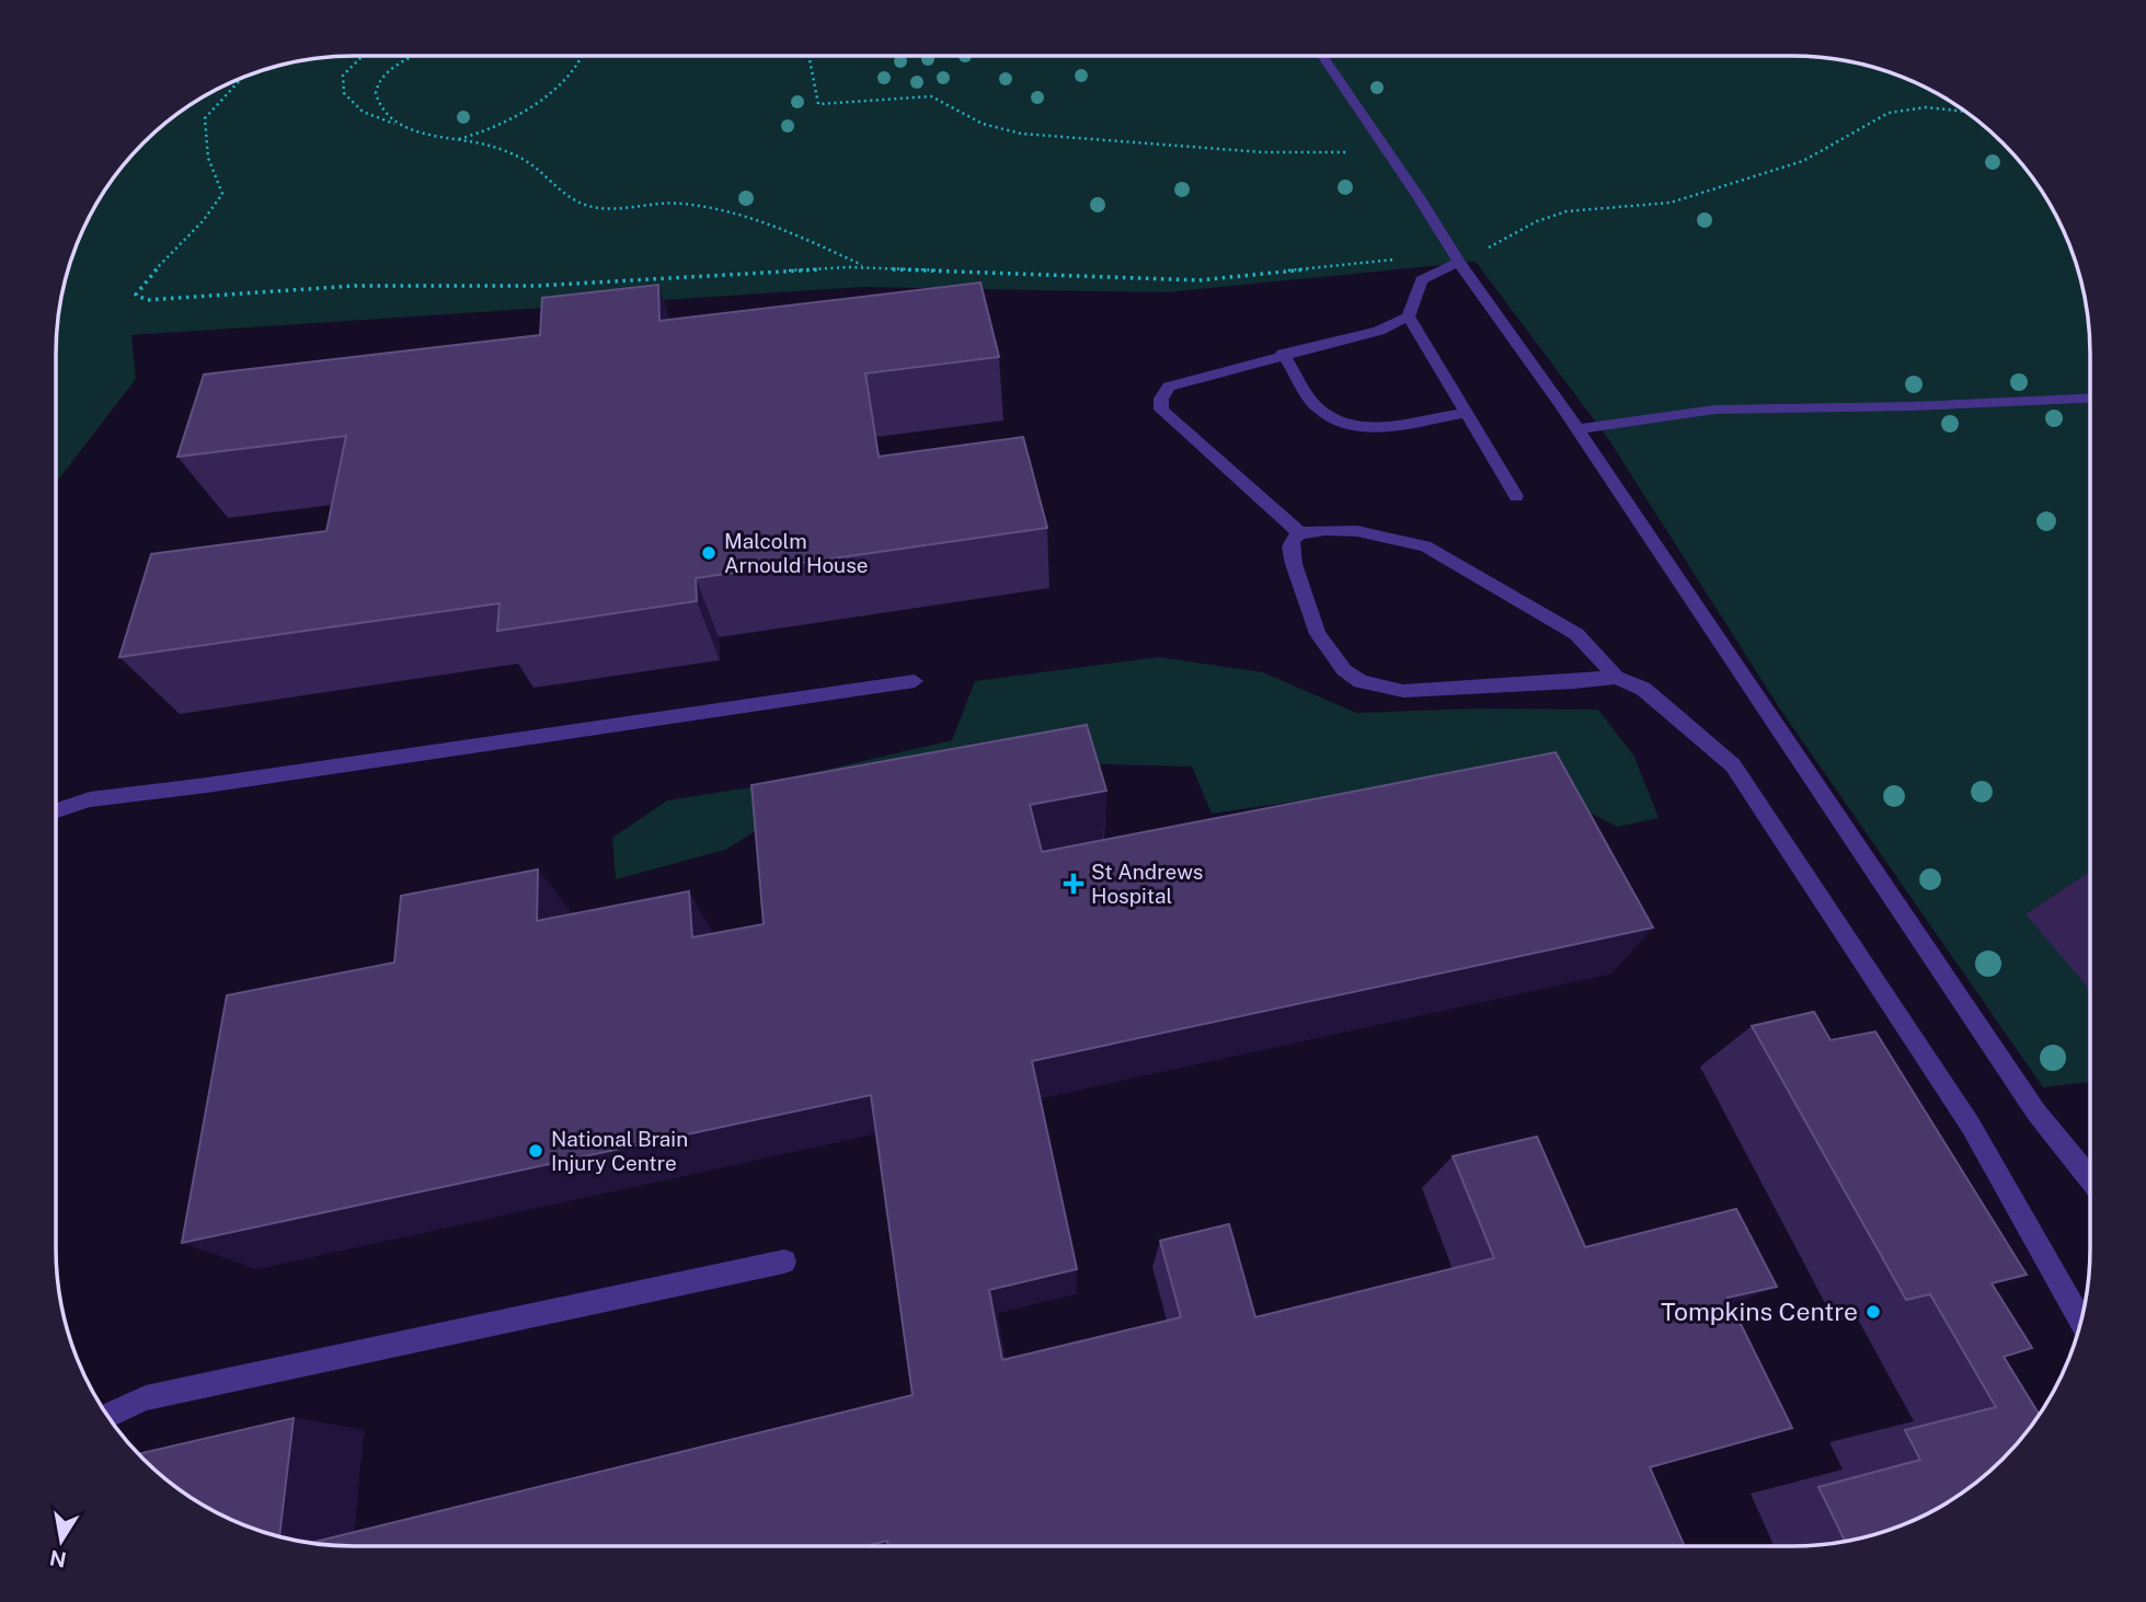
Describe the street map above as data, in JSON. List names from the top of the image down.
{
  "places": {
    "other": ["Malcolm Arnould House", "National Brain Injury Centre", "Tompkins Centre"],
    "health": ["St Andrews Hospital"]
  },
  "north": "bottom"
}
